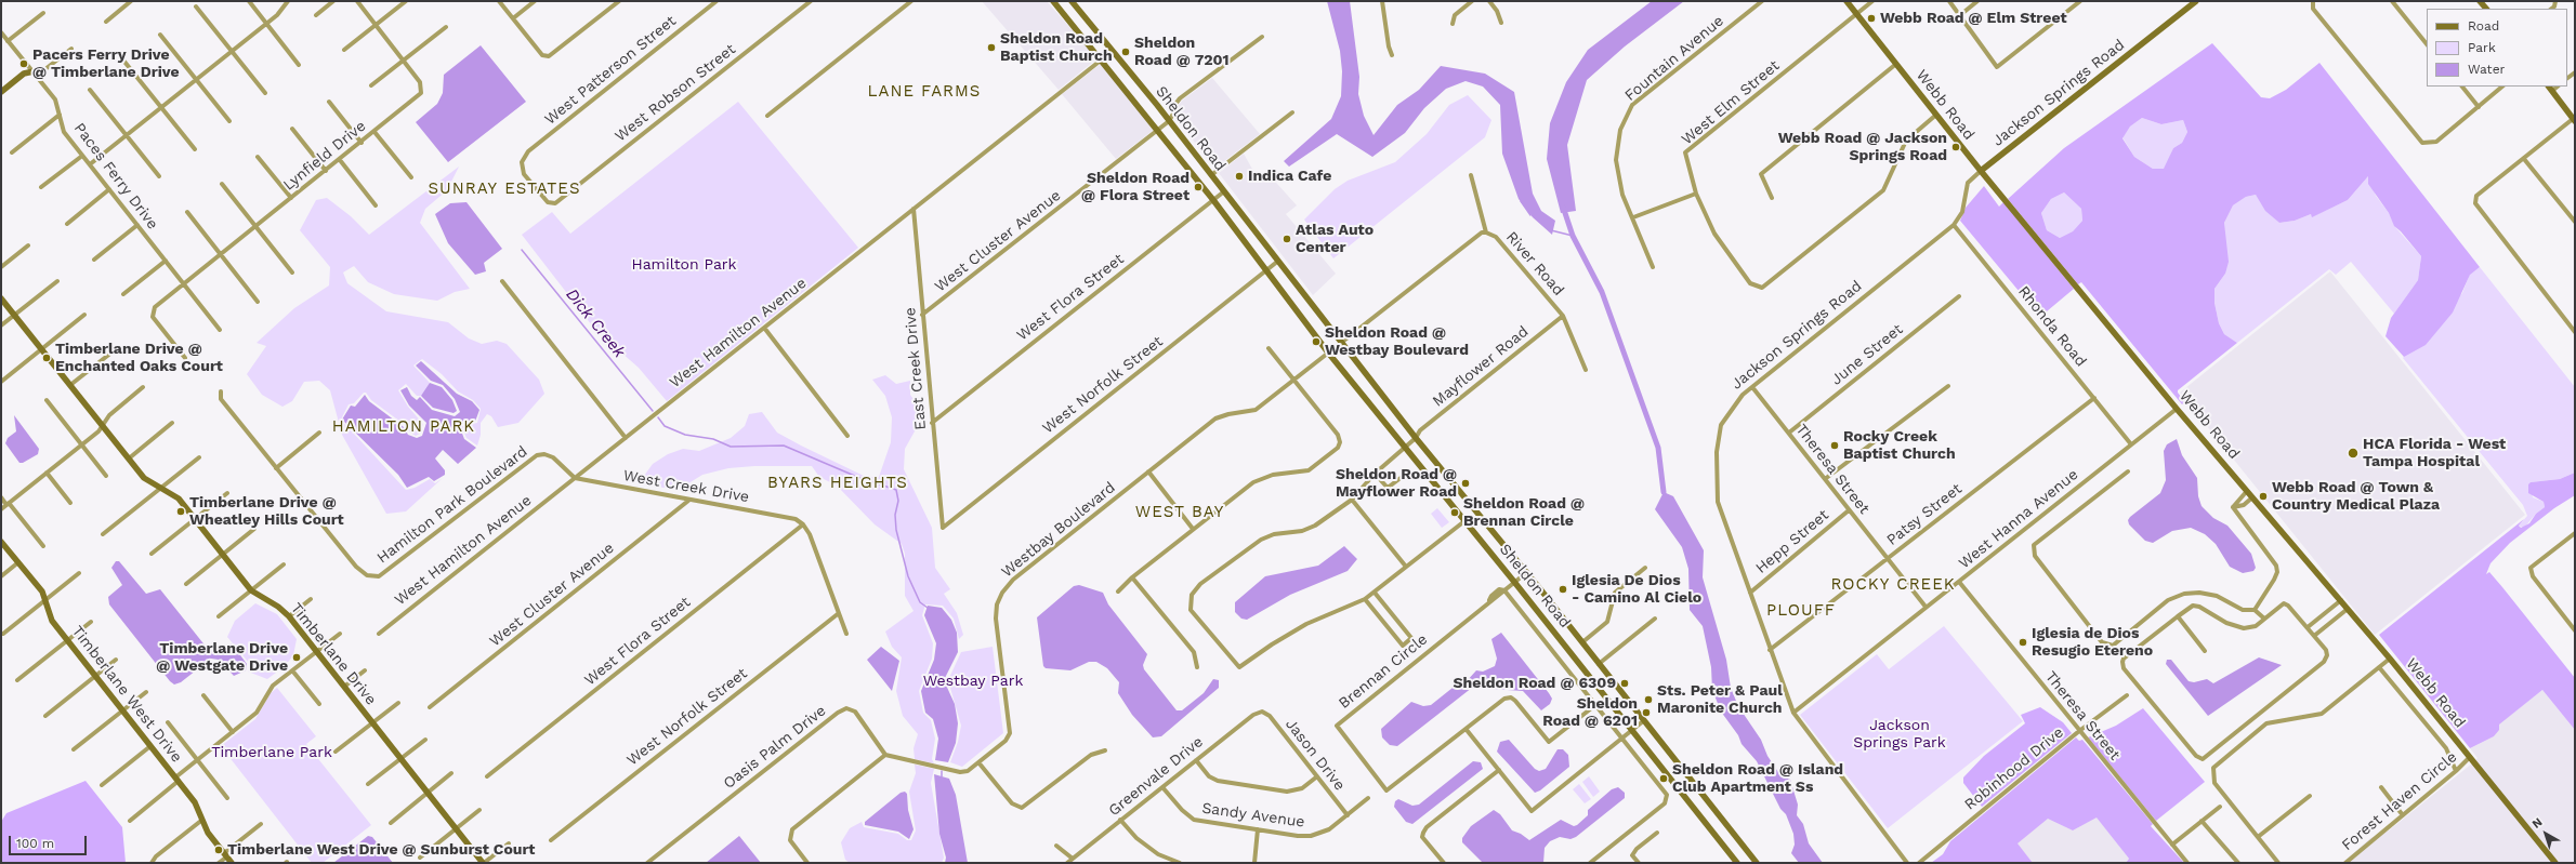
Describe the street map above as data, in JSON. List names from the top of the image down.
{
  "streets": {
    "street": [
      "Fountain Avenue",
      "West Patterson Street",
      "West Robson Street",
      "Jackson Springs Road",
      "West Elm Street",
      "Webb Road",
      "Sheldon Road",
      "Lynfield Drive",
      "Paces Ferry Drive",
      "West Cluster Avenue",
      "River Road",
      "West Flora Street",
      "Rhonda Road",
      "West Hamilton Avenue",
      "June Street",
      "Mayflower Road",
      "East Creek Drive",
      "West Norfolk Street",
      "Theresa Street",
      "West Creek Drive",
      "Hamilton Park Boulevard",
      "Patsy Street",
      "West Hanna Avenue",
      "Westbay Boulevard",
      "Hepp Street",
      "Timberlane Drive",
      "Brennan Circle",
      "Timberlane West Drive",
      "Oasis Palm Drive",
      "Jason Drive",
      "Robinhood Drive",
      "Greenvale Drive",
      "Forest Haven Circle",
      "Sandy Avenue"
    ]
  },
  "crossings": [
    ["West Patterson Street", "West Robson Street"],
    ["Jackson Springs Road", "Webb Road"],
    ["Jackson Springs Road", "Rhonda Road"],
    ["Jackson Springs Road", "Theresa Street"],
    ["Jackson Springs Road", "Patsy Street"],
    ["Jackson Springs Road", "West Hanna Avenue"],
    ["Jackson Springs Road", "Hepp Street"],
    ["West Elm Street", "Webb Road"],
    ["Webb Road", "West Hanna Avenue"],
    ["Webb Road", "Forest Haven Circle"],
    ["Sheldon Road", "West Cluster Avenue"],
    ["Sheldon Road", "West Flora Street"],
    ["Sheldon Road", "West Hamilton Avenue"],
    ["Sheldon Road", "Mayflower Road"],
    ["Sheldon Road", "West Norfolk Street"],
    ["Sheldon Road", "Westbay Boulevard"],
    ["Sheldon Road", "Brennan Circle"],
    ["Lynfield Drive", "Paces Ferry Drive"],
    ["West Cluster Avenue", "East Creek Drive"],
    ["West Cluster Avenue", "West Creek Drive"],
    ["River Road", "Mayflower Road"],
    ["West Flora Street", "East Creek Drive"],
    ["West Flora Street", "West Creek Drive"],
    ["Rhonda Road", "Patsy Street"],
    ["Rhonda Road", "West Hanna Avenue"],
    ["West Hamilton Avenue", "East Creek Drive"],
    ["West Hamilton Avenue", "West Creek Drive"],
    ["West Hamilton Avenue", "Hamilton Park Boulevard"],
    ["June Street", "Theresa Street"],
    ["East Creek Drive", "West Norfolk Street"],
    ["Theresa Street", "Patsy Street"],
    ["Theresa Street", "West Hanna Avenue"],
    ["Theresa Street", "Hepp Street"],
    ["Theresa Street", "Robinhood Drive"],
    ["West Creek Drive", "Hamilton Park Boulevard"],
    ["Westbay Boulevard", "Oasis Palm Drive"],
    ["Jason Drive", "Greenvale Drive"],
    ["Jason Drive", "Sandy Avenue"],
    ["Greenvale Drive", "Sandy Avenue"]
  ],
  "districts": [
    "LANE FARMS",
    "SUNRAY ESTATES",
    "HAMILTON PARK",
    "BYARS HEIGHTS",
    "WEST BAY",
    "ROCKY CREEK",
    "PLOUFF"
  ],
  "water": ["Dick Creek"],
  "parks": [
    "Hamilton Park",
    "Westbay Park",
    "Jackson Springs Park",
    "Timberlane Park"
  ],
  "places": [
    "Webb Road @ Elm Street",
    "Sheldon Road Baptist Church",
    "Sheldon Road @ 7201",
    "Pacers Ferry Drive @ Timberlane Drive",
    "Webb Road @ Jackson Springs Road",
    "Indica Cafe",
    "Sheldon Road @ Flora Street",
    "Atlas Auto Center",
    "Sheldon Road @ Westbay Boulevard",
    "Timberlane Drive @ Enchanted Oaks Court",
    "Rocky Creek Baptist Church",
    "HCA Florida - West Tampa Hospital",
    "Sheldon Road @ Mayflower Road",
    "Webb Road @ Town & Country Medical Plaza",
    "Timberlane Drive @ Wheatley Hills Court",
    "Sheldon Road @ Brennan Circle",
    "Iglesia De Dios - Camino Al Cielo",
    "Iglesia de Dios Resugio Etereno",
    "Timberlane Drive @ Westgate Drive",
    "Sheldon Road @ 6309",
    "Sts. Peter & Paul Maronite Church",
    "Sheldon Road @ 6201",
    "Sheldon Road @ Island Club Apartment Ss",
    "Timberlane West Drive @ Sunburst Court"
  ],
  "legend": ["Road", "Park", "Water"],
  "scale_bar": "100 m",
  "north": "top left"
}
